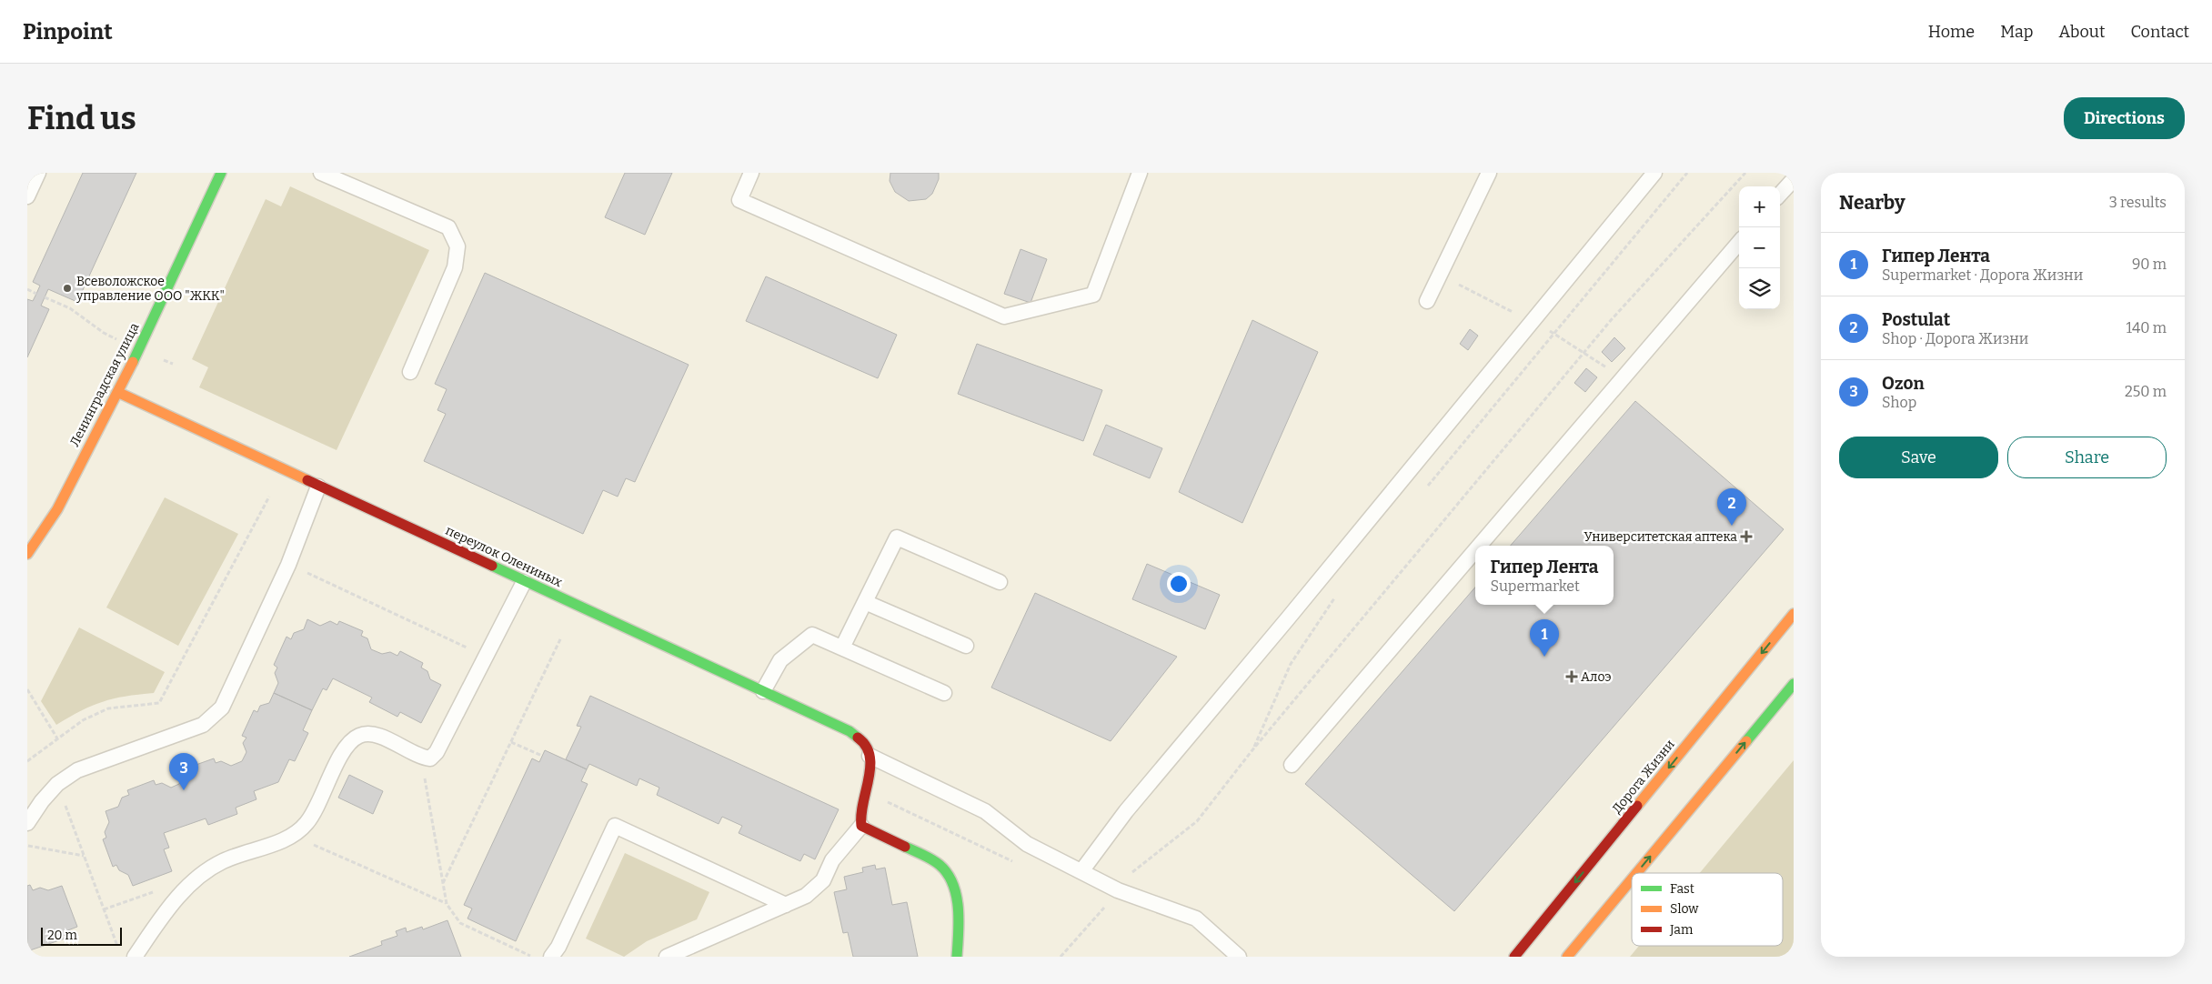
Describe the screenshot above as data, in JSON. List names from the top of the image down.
{
  "streets": {
    "street": ["Ленинградская улица", "переулок Олениных", "Дорога Жизни"]
  },
  "crossings": [
    ["Ленинградская улица", "переулок Олениных"]
  ],
  "places": {
    "other": ["Всеволожское управление ООО \"ЖКК\""],
    "health": ["Университетская аптека", "Алоэ"]
  },
  "legend": ["Fast", "Slow", "Jam"],
  "scale_bar": "20 m",
  "page": {
    "header": "Pinpoint",
    "nav": [
      "Home",
      "Map",
      "About",
      "Contact"
    ],
    "buttons": [
      "Directions",
      ["Save", "Share"]
    ],
    "title": "Find us",
    "heading": ["Nearby", "3 results"],
    "map_buttons": ["+", "−"],
    "list": [
      {
        "mark": "1",
        "name": "Гипер Лента",
        "note": "Supermarket · Дорога Жизни",
        "value": "90 m"
      },
      {
        "mark": "2",
        "name": "Postulat",
        "note": "Shop · Дорога Жизни",
        "value": "140 m"
      },
      {
        "mark": "3",
        "name": "Ozon",
        "note": "Shop",
        "value": "250 m"
      }
    ],
    "pins": ["2", "1", "3"],
    "popup": ["Гипер Лента", "Supermarket"],
    "scale": "20 m"
  }
}
